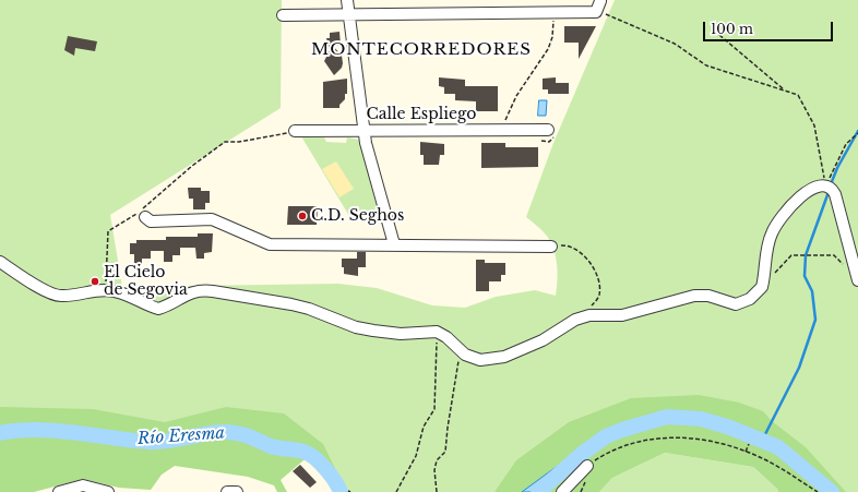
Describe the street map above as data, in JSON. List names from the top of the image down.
{
  "streets": {
    "street": ["Calle Espliego"]
  },
  "districts": ["MONTECORREDORES"],
  "water": ["Río Eresma"],
  "places": ["C.D. Seghos", "El Cielo de Segovia"],
  "scale_bar": "100 m"
}
